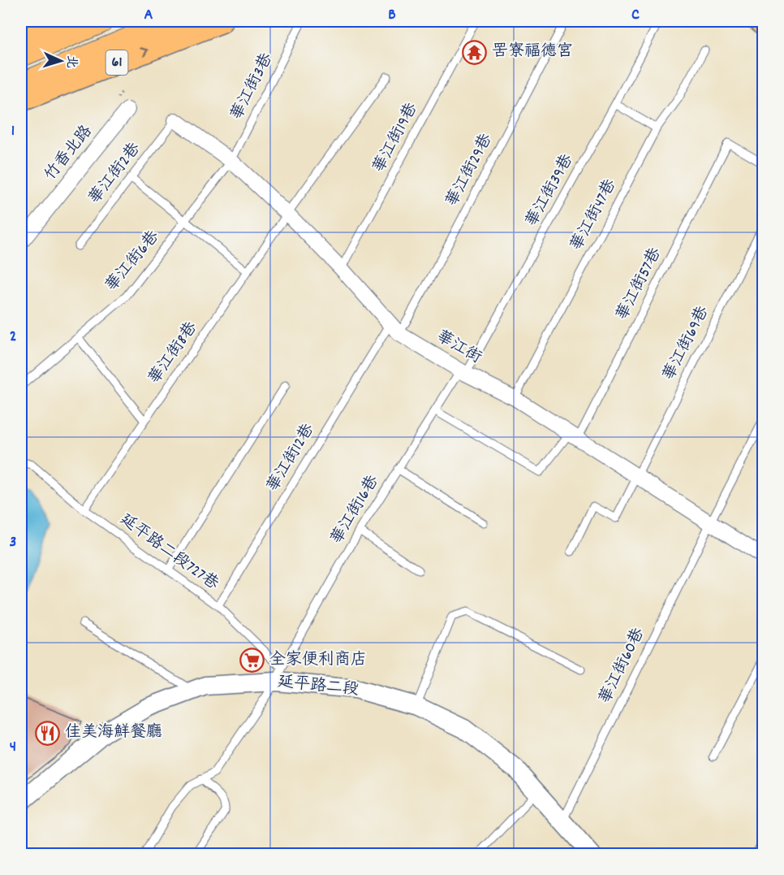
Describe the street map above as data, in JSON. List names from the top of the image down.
{
  "streets": {
    "highway": ["61"],
    "street": ["竹香北路", "華江街", "延平路二段"],
    "lane": [
      "華江街3巷",
      "華江街19巷",
      "華江街29巷",
      "華江街2巷",
      "華江街39巷",
      "華江街47巷",
      "華江街6巷",
      "華江街57巷",
      "華江街69巷",
      "華江街8巷",
      "華江街12巷",
      "華江街16巷",
      "延平路二段727巷",
      "華江街60巷"
    ]
  },
  "crossings": [
    ["華江街3巷", "華江街6巷"],
    ["華江街3巷", "華江街"],
    ["華江街19巷", "華江街"],
    ["華江街29巷", "華江街"],
    ["華江街29巷", "華江街12巷"],
    ["華江街2巷", "華江街"],
    ["華江街39巷", "華江街"],
    ["華江街39巷", "華江街16巷"],
    ["華江街47巷", "華江街"],
    ["華江街6巷", "華江街"],
    ["華江街57巷", "華江街"],
    ["華江街57巷", "華江街16巷"],
    ["華江街69巷", "華江街"],
    ["華江街", "華江街8巷"],
    ["華江街", "華江街12巷"],
    ["華江街", "華江街16巷"],
    ["華江街", "華江街60巷"],
    ["華江街8巷", "延平路二段727巷"],
    ["華江街12巷", "延平路二段727巷"],
    ["華江街16巷", "延平路二段727巷"],
    ["華江街16巷", "延平路二段"],
    ["延平路二段727巷", "延平路二段"],
    ["華江街60巷", "延平路二段"]
  ],
  "places": {
    "temple": ["罟寮福德宮"],
    "supermarket": ["全家便利商店"],
    "restaurant": ["佳美海鮮餐廳"]
  },
  "north": "right",
  "grid": {
    "columns": ["A", "B", "C"],
    "rows": [
      "1",
      "2",
      "3",
      "4"
    ]
  }
}
